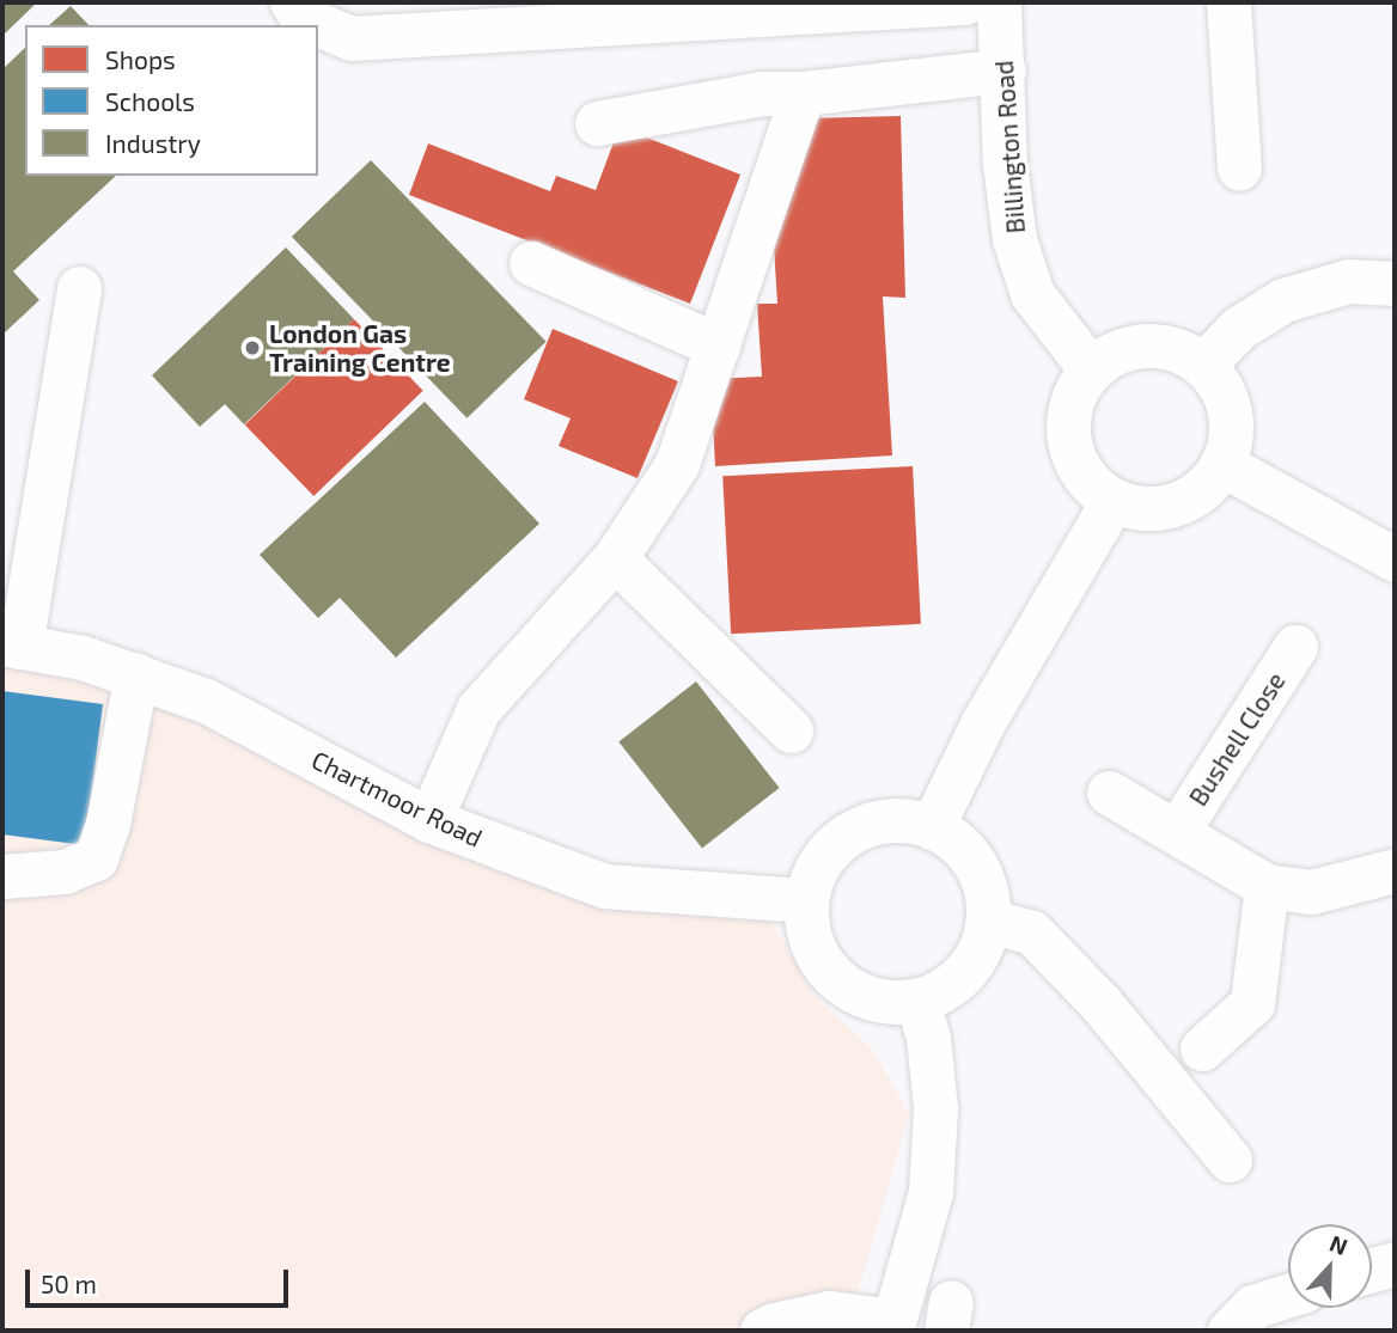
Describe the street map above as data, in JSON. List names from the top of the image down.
{
  "streets": {
    "street": ["Billington Road", "Bushell Close", "Chartmoor Road"]
  },
  "places": ["London Gas Training Centre"],
  "legend": ["Shops", "Schools", "Industry"],
  "scale_bar": "50 m",
  "north": "top"
}
